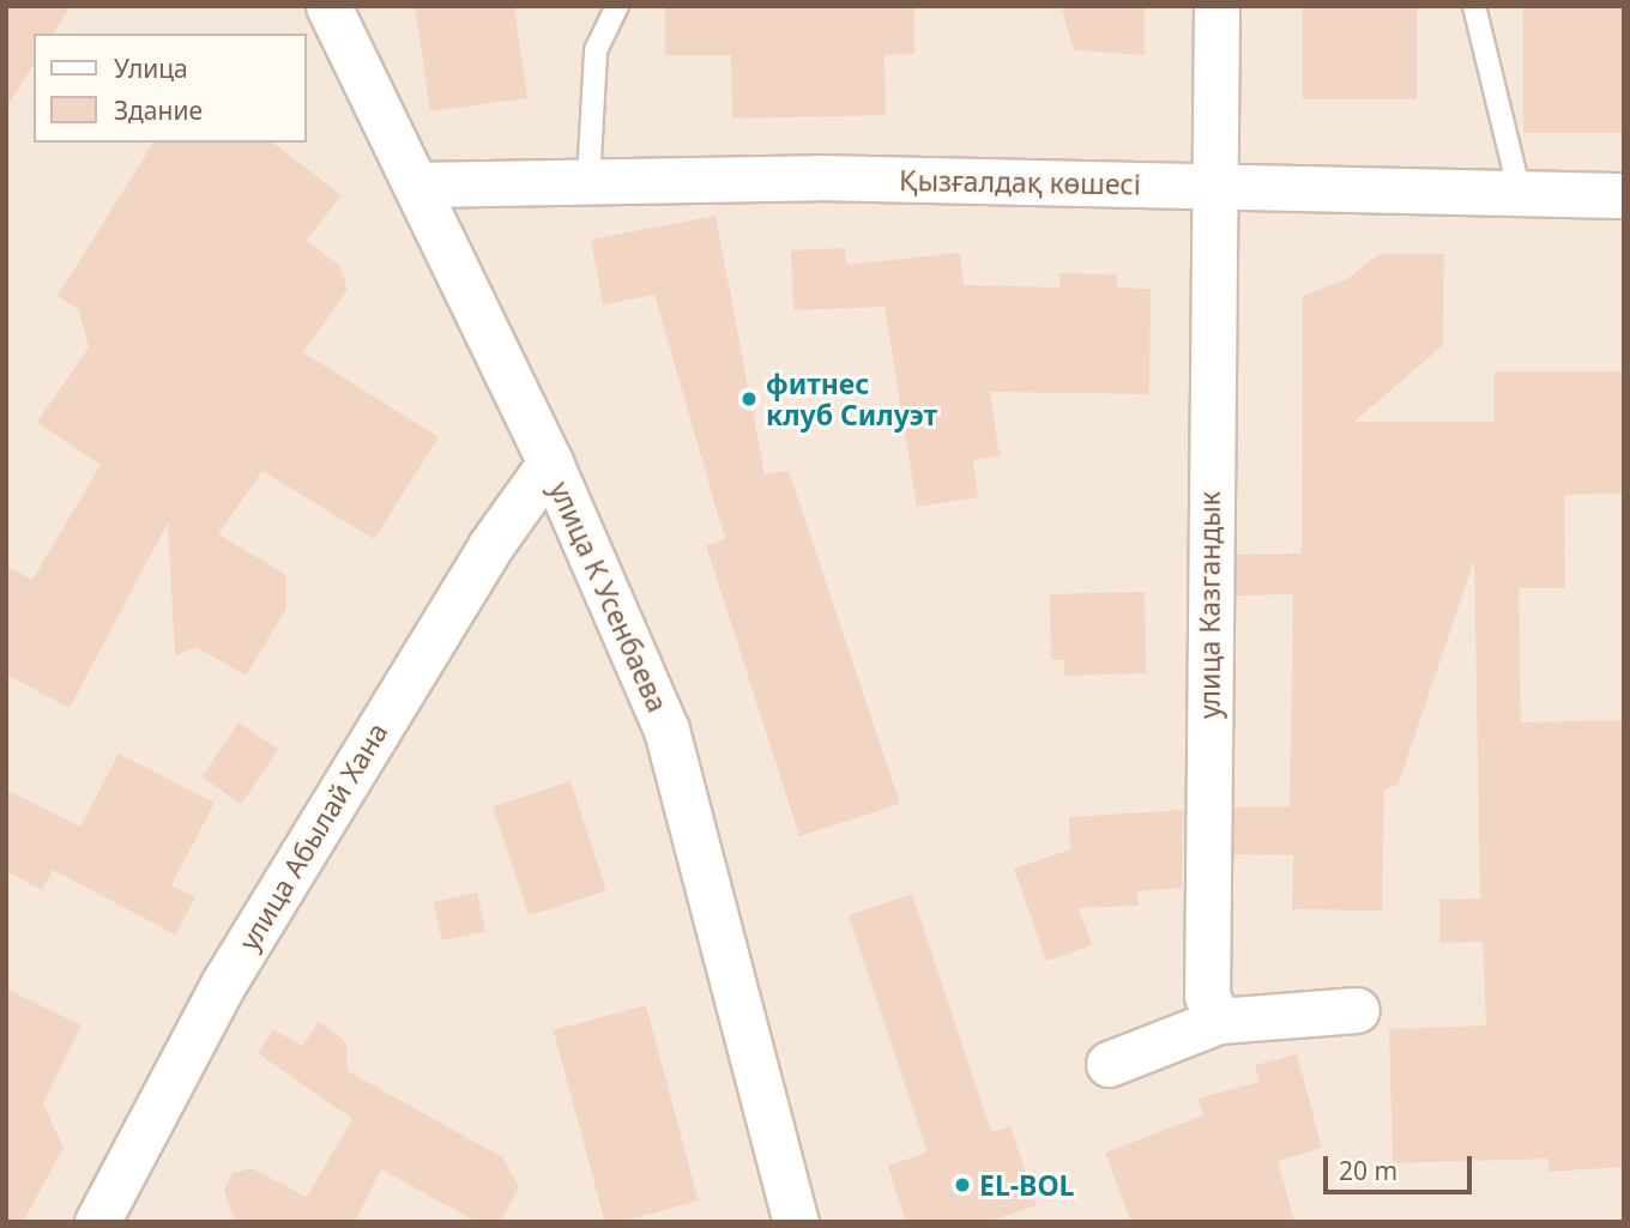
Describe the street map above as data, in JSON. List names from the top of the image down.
{
  "streets": {
    "street": [
      "Қызғалдақ көшесі",
      "улица К Усенбаева",
      "улица Казгандык",
      "улица Абылай Хана"
    ]
  },
  "crossings": [
    ["Қызғалдақ көшесі", "улица К Усенбаева"],
    ["Қызғалдақ көшесі", "улица Казгандык"],
    ["улица К Усенбаева", "улица Абылай Хана"]
  ],
  "places": ["фитнес клуб Силуэт", "EL-BOL"],
  "legend": ["Улица", "Здание"],
  "scale_bar": "20 m"
}
